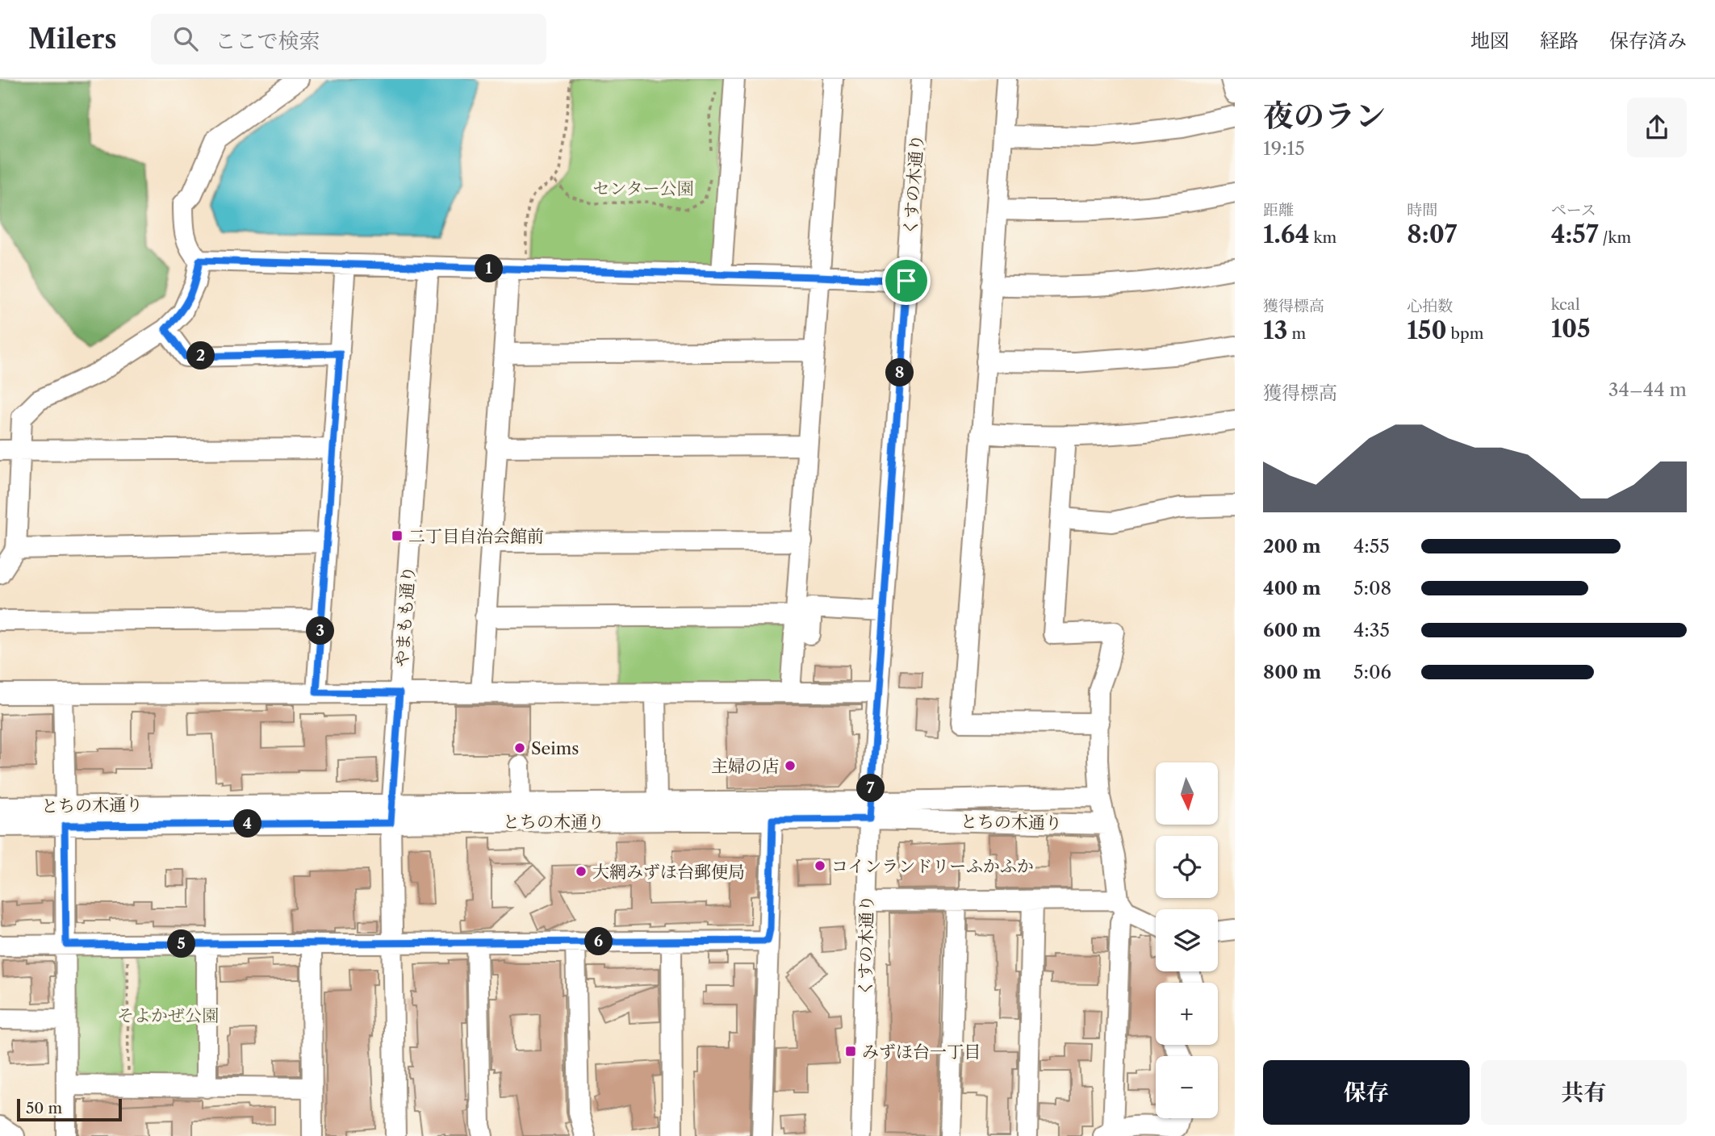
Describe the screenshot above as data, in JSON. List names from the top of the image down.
{
  "streets": {
    "street": ["くすの木通り", "やまもも通り", "とちの木通り"]
  },
  "crossings": [
    ["くすの木通り", "とちの木通り"],
    ["やまもも通り", "とちの木通り"]
  ],
  "parks": ["センター公園", "そよかぜ公園"],
  "places": {
    "transit": ["二丁目自治会館前", "みずほ台一丁目"],
    "other": [
      "Seims",
      "主婦の店",
      "コインランドリーふかふか",
      "大網みずほ台郵便局"
    ]
  },
  "scale_bar": "50 m",
  "north": "bottom",
  "page": {
    "header": "Milers",
    "search": "ここで検索",
    "nav": ["地図", "経路", "保存済み"],
    "heading": ["夜のラン", "19:15"],
    "stats": [
      ["距離", "1.64 km"],
      ["時間", "8:07"],
      ["ペース", "4:57 /km"],
      ["獲得標高", "13 m"],
      ["心拍数", "150 bpm"],
      ["kcal", "105"]
    ],
    "pins": [
      "1",
      "2",
      "8",
      "3",
      "7",
      "4",
      "6",
      "5"
    ],
    "chart": ["獲得標高", "34–44 m"],
    "list": [
      {
        "name": "200 m",
        "note": "4:55"
      },
      {
        "name": "400 m",
        "note": "5:08"
      },
      {
        "name": "600 m",
        "note": "4:35"
      },
      {
        "name": "800 m",
        "note": "5:06"
      }
    ],
    "map_buttons": ["+", "−"],
    "buttons": ["保存", "共有"],
    "scale": "50 m"
  }
}
